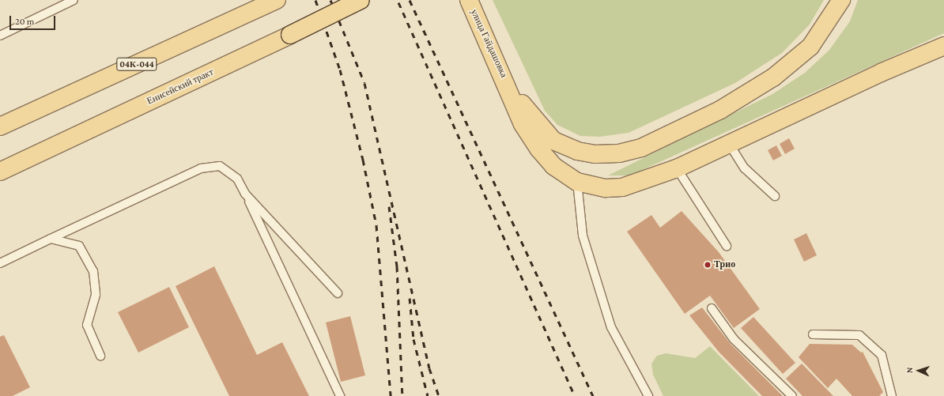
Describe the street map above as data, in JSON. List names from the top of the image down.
{
  "streets": {
    "main road": ["улица Гайдашовка", "04К-044", "Енисейский тракт"]
  },
  "places": ["Трио"],
  "scale_bar": "20 m",
  "north": "left"
}
